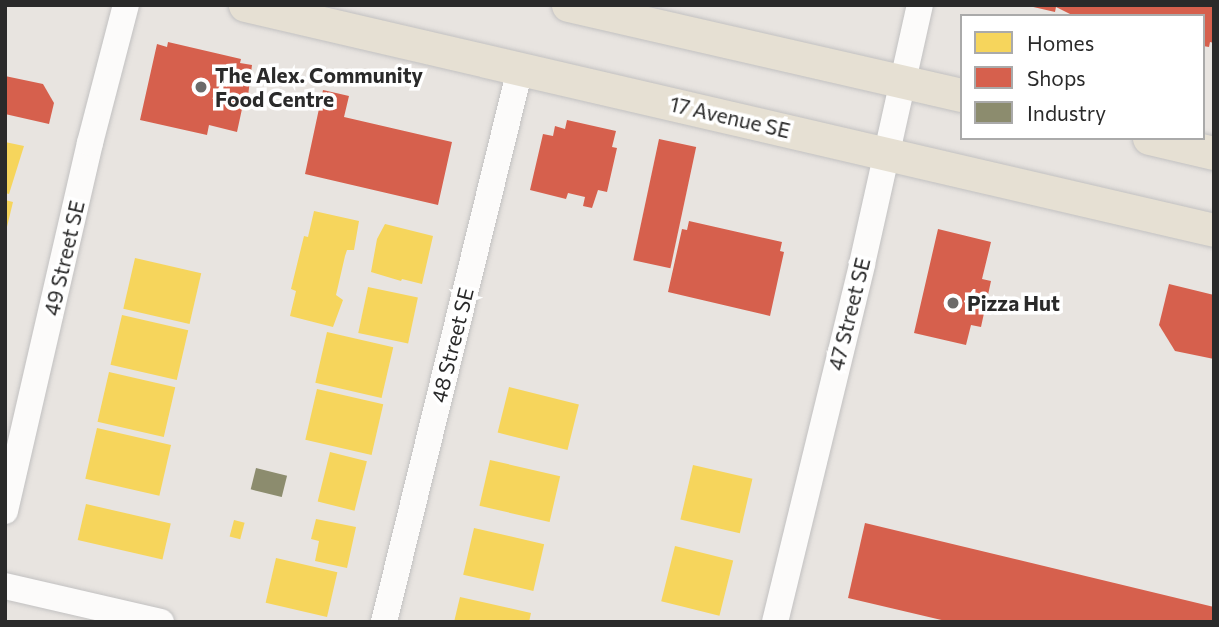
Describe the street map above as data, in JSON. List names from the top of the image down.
{
  "streets": {
    "main road": ["17 Avenue SE"],
    "street": ["49 Street SE", "47 Street SE", "48 Street SE"]
  },
  "crossings": [
    ["17 Avenue SE", "47 Street SE"],
    ["17 Avenue SE", "48 Street SE"]
  ],
  "places": ["The Alex. Community Food Centre", "Pizza Hut"],
  "legend": ["Homes", "Shops", "Industry"]
}
